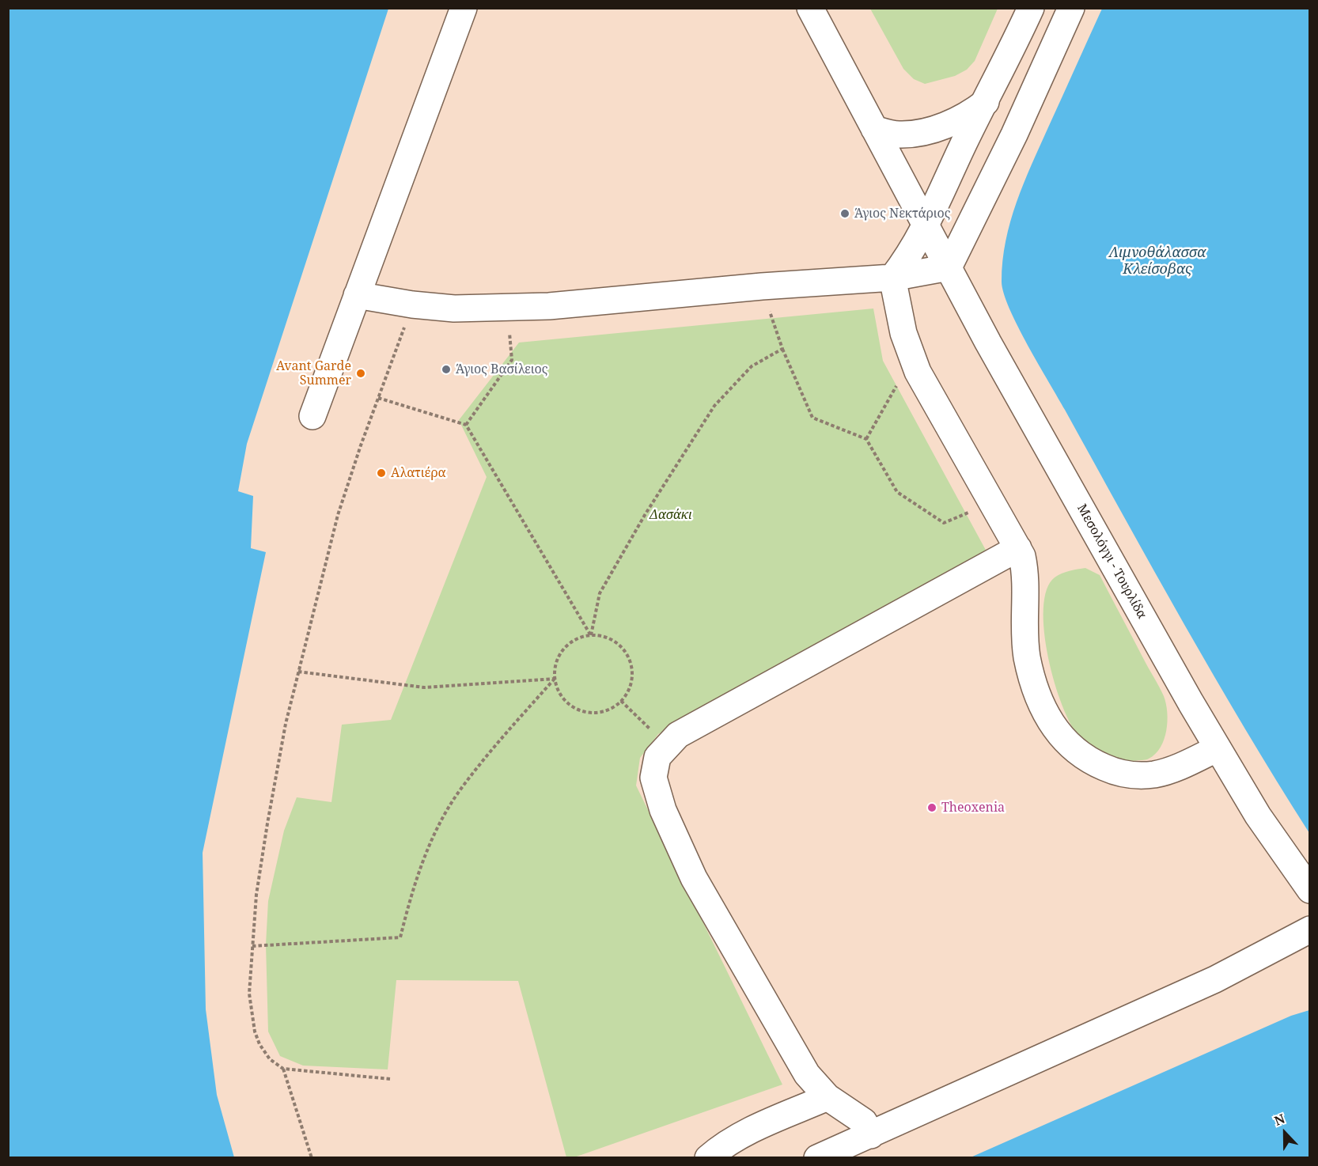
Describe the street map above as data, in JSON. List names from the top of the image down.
{
  "streets": {
    "main road": ["Μεσολόγγι - Τουρλίδα"]
  },
  "water": ["Λιμνοθάλασσα Κλείσοβας"],
  "parks": ["Δασάκι"],
  "places": [
    "Άγιος Νεκτάριος",
    "Άγιος Βασίλειος",
    "Avant Garde Summer",
    "Αλατιέρα",
    "Theoxenia"
  ],
  "north": "top"
}
